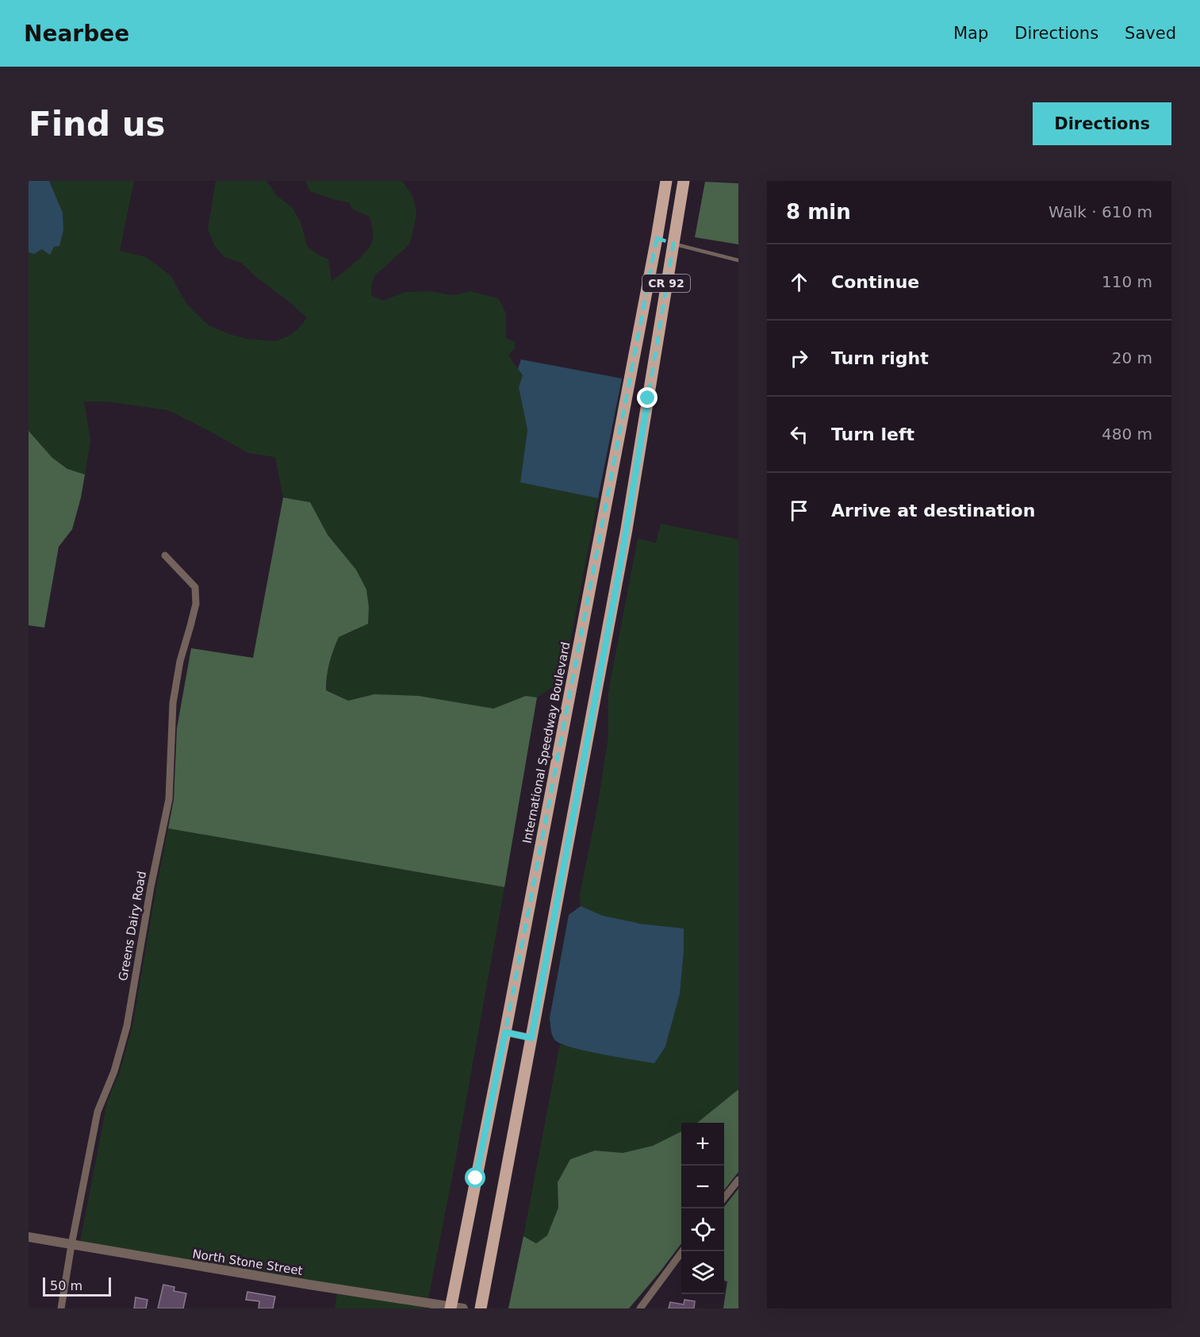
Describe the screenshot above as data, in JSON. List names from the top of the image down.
{
  "streets": {
    "main road": ["CR 92", "International Speedway Boulevard"],
    "street": ["Greens Dairy Road", "North Stone Street"]
  },
  "crossings": [
    ["International Speedway Boulevard", "North Stone Street"],
    ["Greens Dairy Road", "North Stone Street"]
  ],
  "scale_bar": "50 m",
  "page": {
    "header": "Nearbee",
    "nav": ["Map", "Directions", "Saved"],
    "buttons": "Directions",
    "title": "Find us",
    "heading": ["8 min", "Walk · 610 m"],
    "list": [
      ["Continue", "110 m"],
      ["Turn right", "20 m"],
      ["Turn left", "480 m"],
      "Arrive at destination"
    ],
    "map_buttons": ["+", "−"],
    "scale": "50 m"
  }
}
